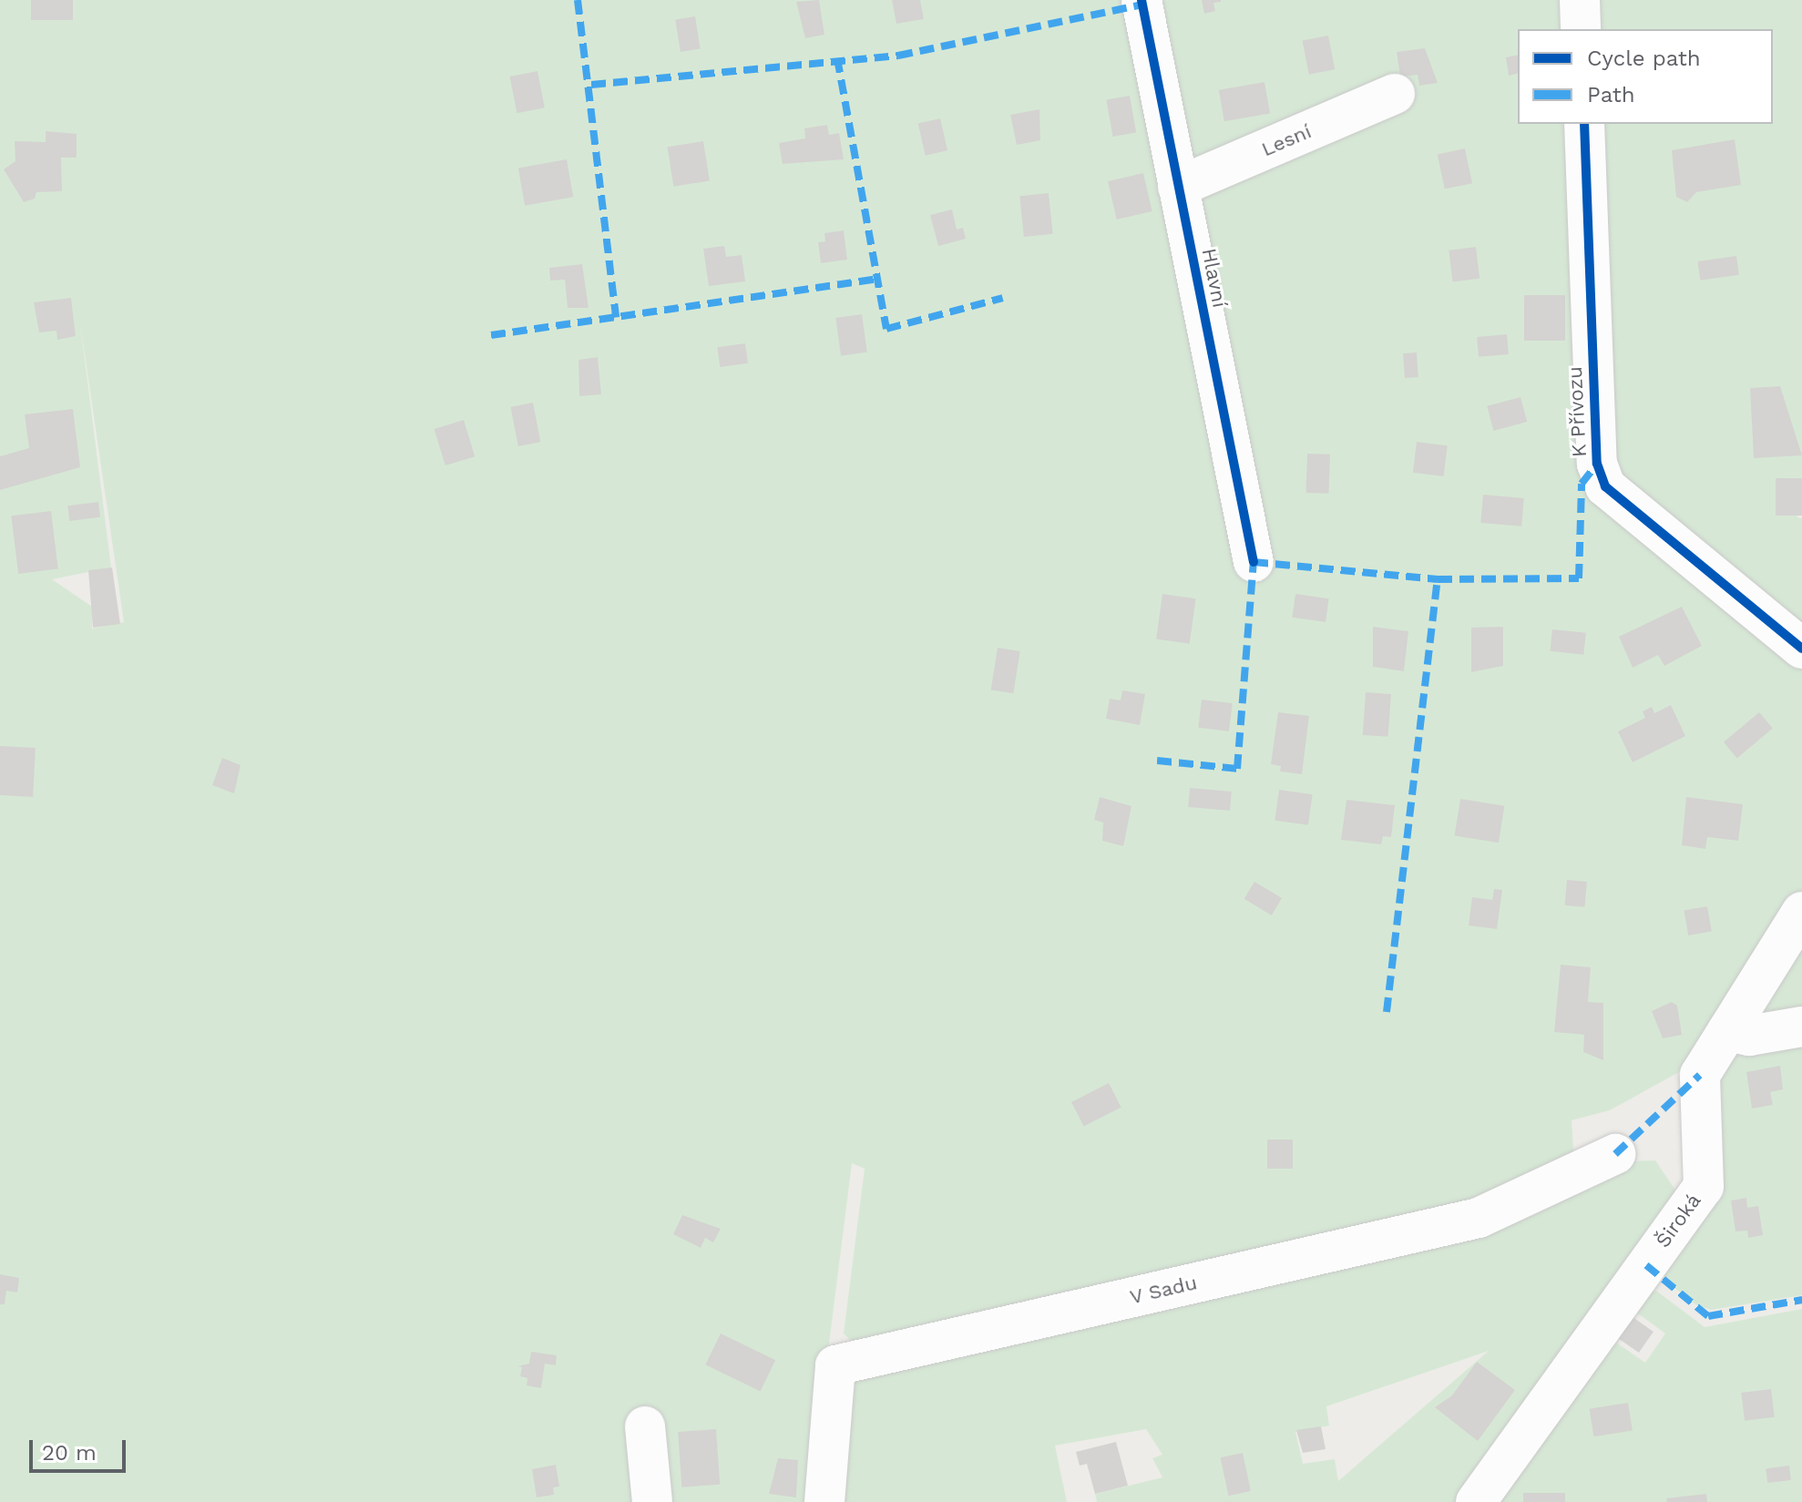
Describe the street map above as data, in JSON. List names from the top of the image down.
{
  "streets": {
    "street": [
      "Lesní",
      "Hlavní",
      "K Přívozu",
      "Široká",
      "V Sadu"
    ]
  },
  "crossings": [
    ["Lesní", "Hlavní"]
  ],
  "legend": ["Cycle path", "Path"],
  "scale_bar": "20 m"
}
